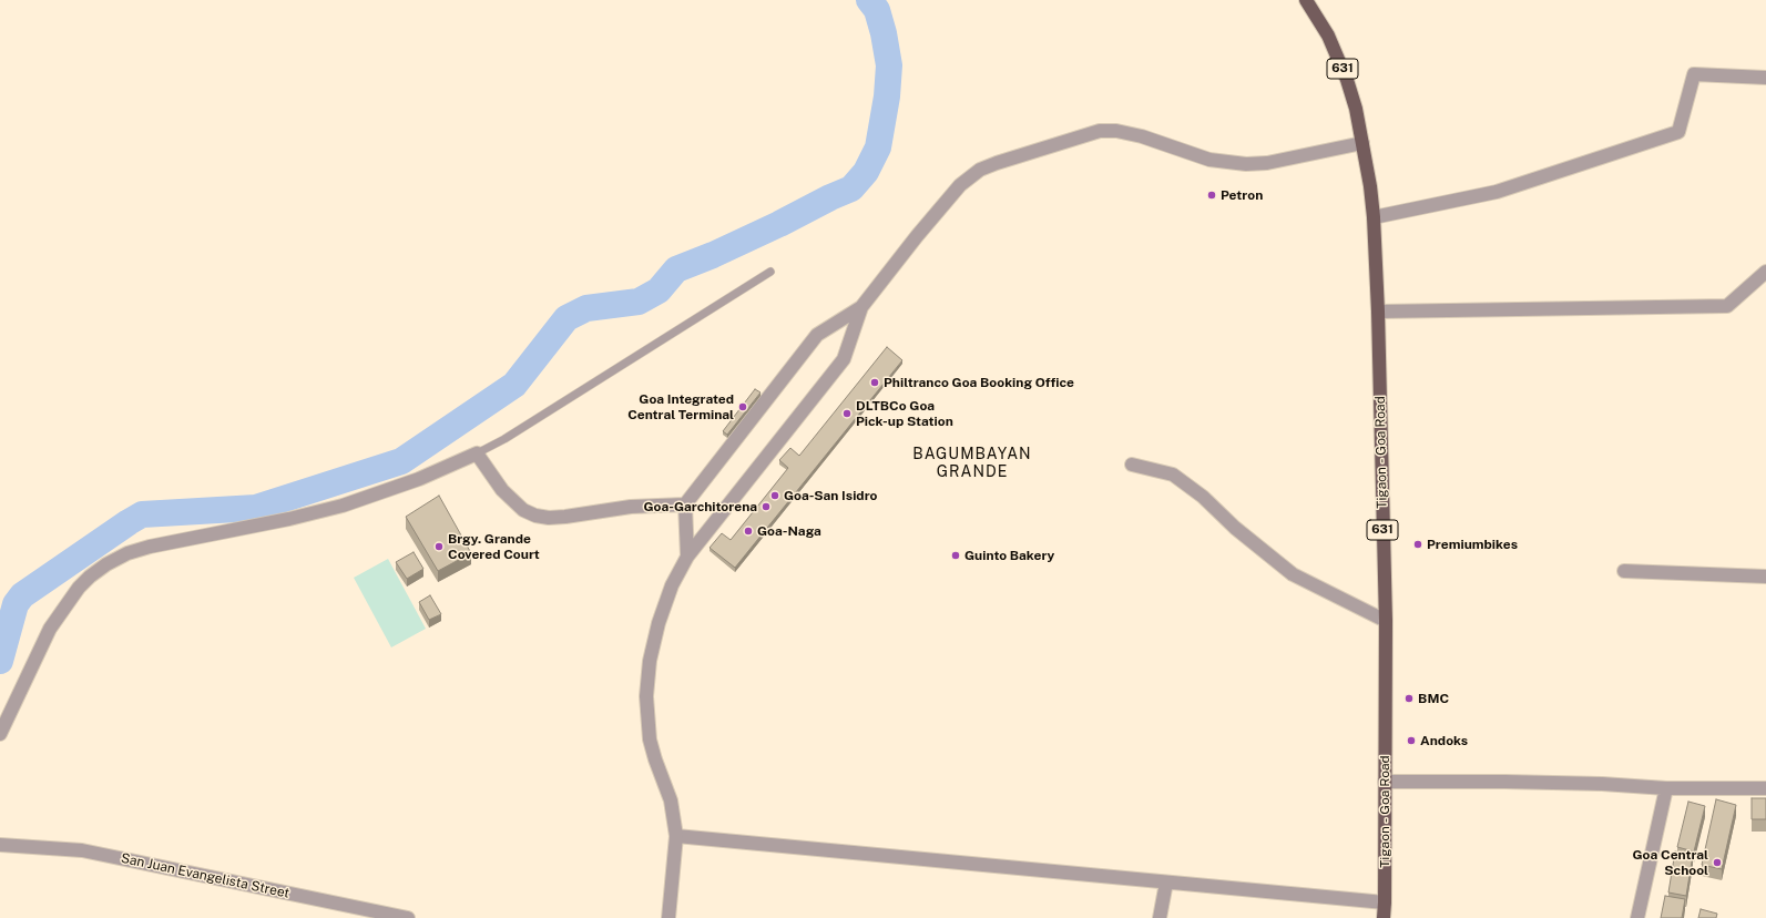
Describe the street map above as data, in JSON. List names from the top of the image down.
{
  "streets": {
    "main road": ["631", "Tigaon - Goa Road"],
    "street": ["San Juan Evangelista Street"]
  },
  "districts": ["BAGUMBAYAN GRANDE"],
  "places": [
    "Petron",
    "Philtranco Goa Booking Office",
    "Goa Integrated Central Terminal",
    "DLTBCo Goa Pick-up Station",
    "Goa-San Isidro",
    "Goa-Garchitorena",
    "Goa-Naga",
    "Premiumbikes",
    "Brgy. Grande Covered Court",
    "Guinto Bakery",
    "BMC",
    "Andoks",
    "Goa Central School"
  ]
}
